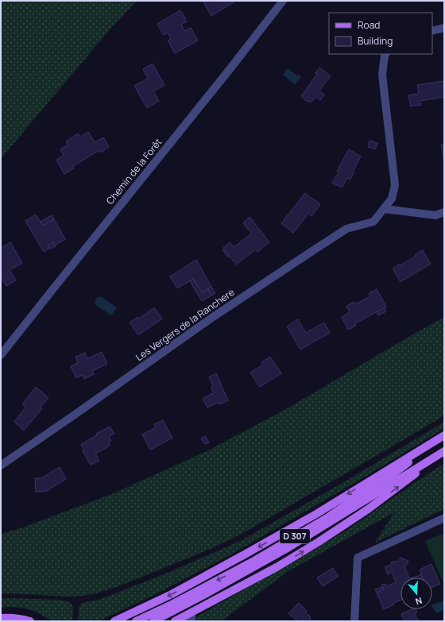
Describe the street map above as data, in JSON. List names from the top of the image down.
{
  "streets": {
    "main road": ["D 307"],
    "street": ["Chemin de la Forêt", "Les Vergers de la Ranchere"]
  },
  "legend": ["Road", "Building"],
  "north": "bottom"
}
